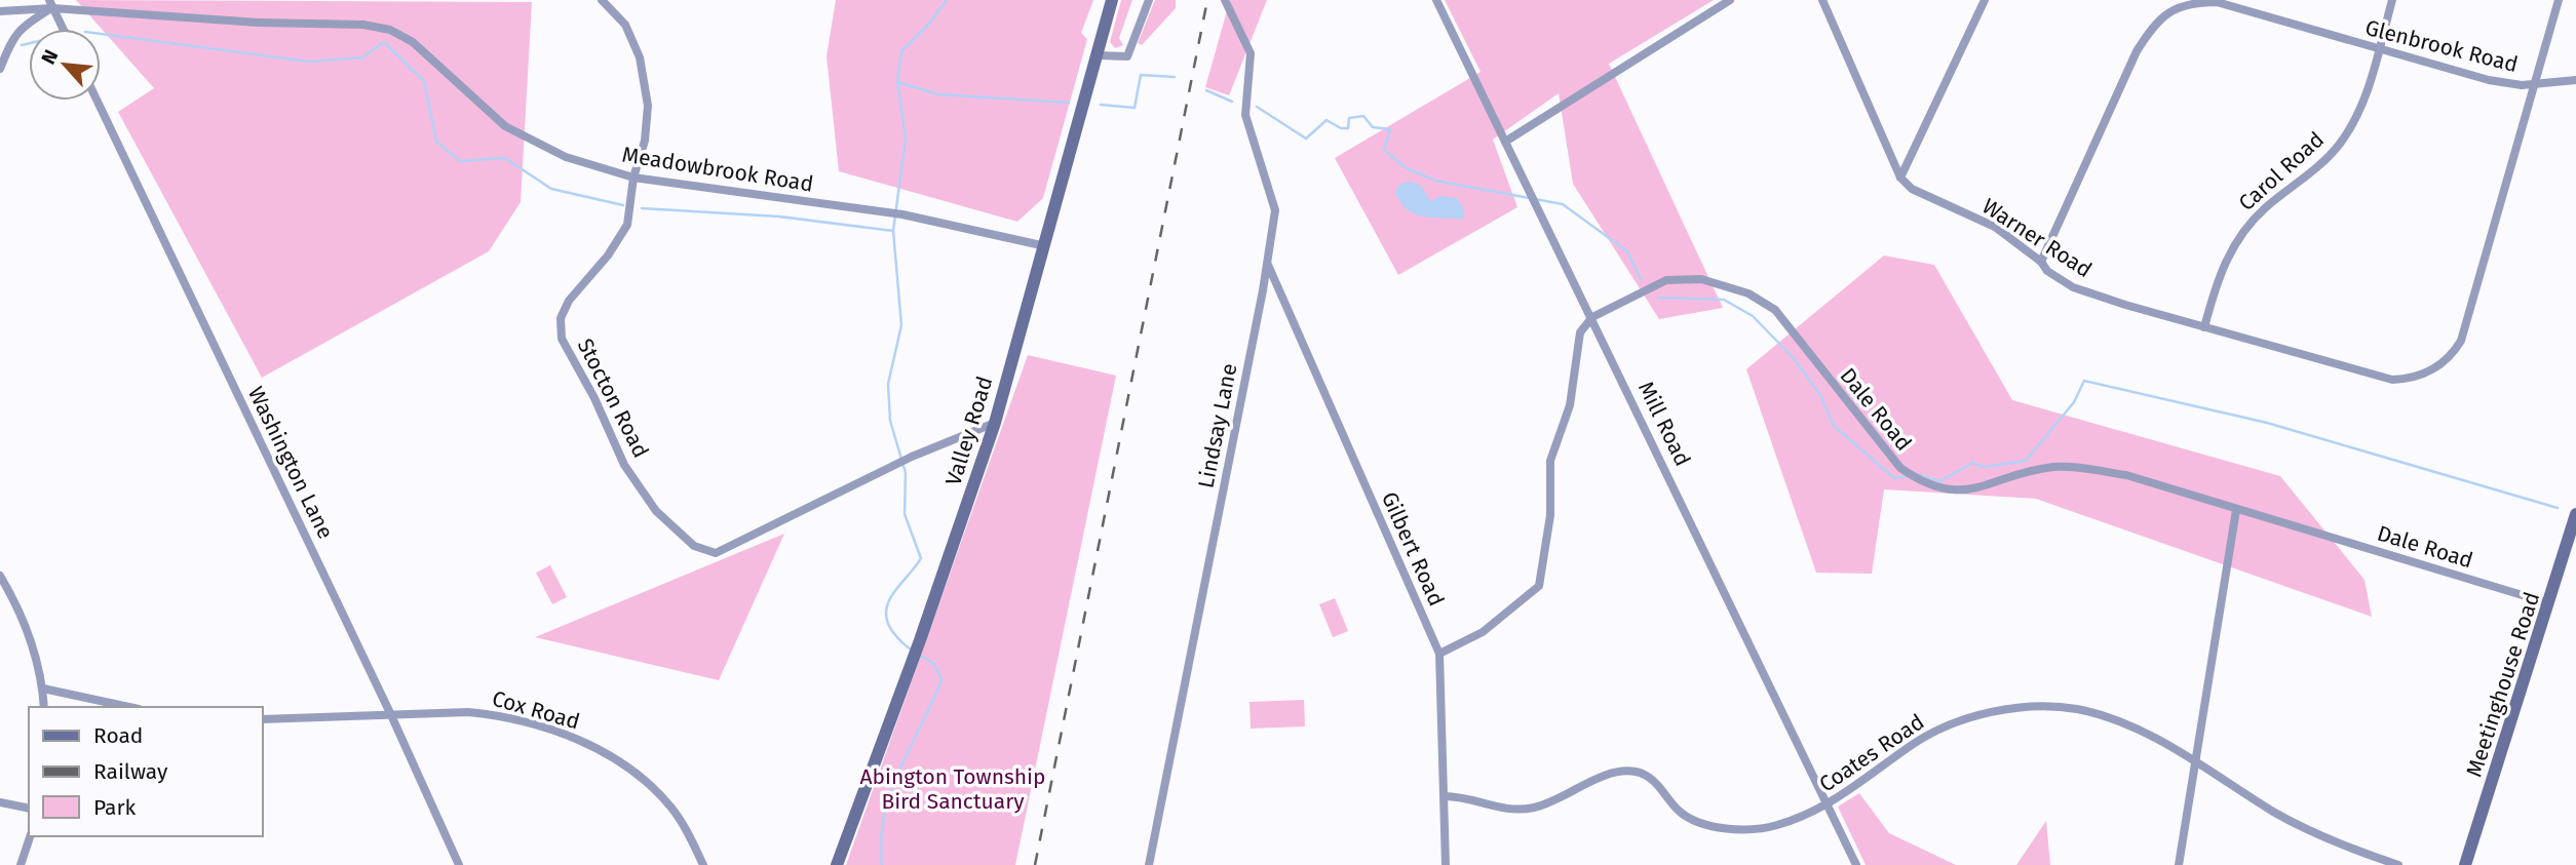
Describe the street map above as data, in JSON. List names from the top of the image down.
{
  "streets": {
    "main road": ["Valley Road", "Meetinghouse Road"],
    "street": [
      "Glenbrook Road",
      "Meadowbrook Road",
      "Carol Road",
      "Warner Road",
      "Stocton Road",
      "Dale Road",
      "Mill Road",
      "Lindsay Lane",
      "Washington Lane",
      "Gilbert Road",
      "Cox Road",
      "Coates Road"
    ]
  },
  "crossings": [
    ["Glenbrook Road", "Carol Road"],
    ["Glenbrook Road", "Warner Road"],
    ["Meadowbrook Road", "Stocton Road"],
    ["Meadowbrook Road", "Valley Road"],
    ["Carol Road", "Warner Road"],
    ["Stocton Road", "Valley Road"],
    ["Dale Road", "Mill Road"],
    ["Dale Road", "Meetinghouse Road"],
    ["Mill Road", "Coates Road"],
    ["Lindsay Lane", "Gilbert Road"],
    ["Washington Lane", "Cox Road"],
    ["Gilbert Road", "Coates Road"]
  ],
  "parks": ["Abington Township Bird Sanctuary"],
  "legend": ["Road", "Railway", "Park"],
  "north": "top left"
}
